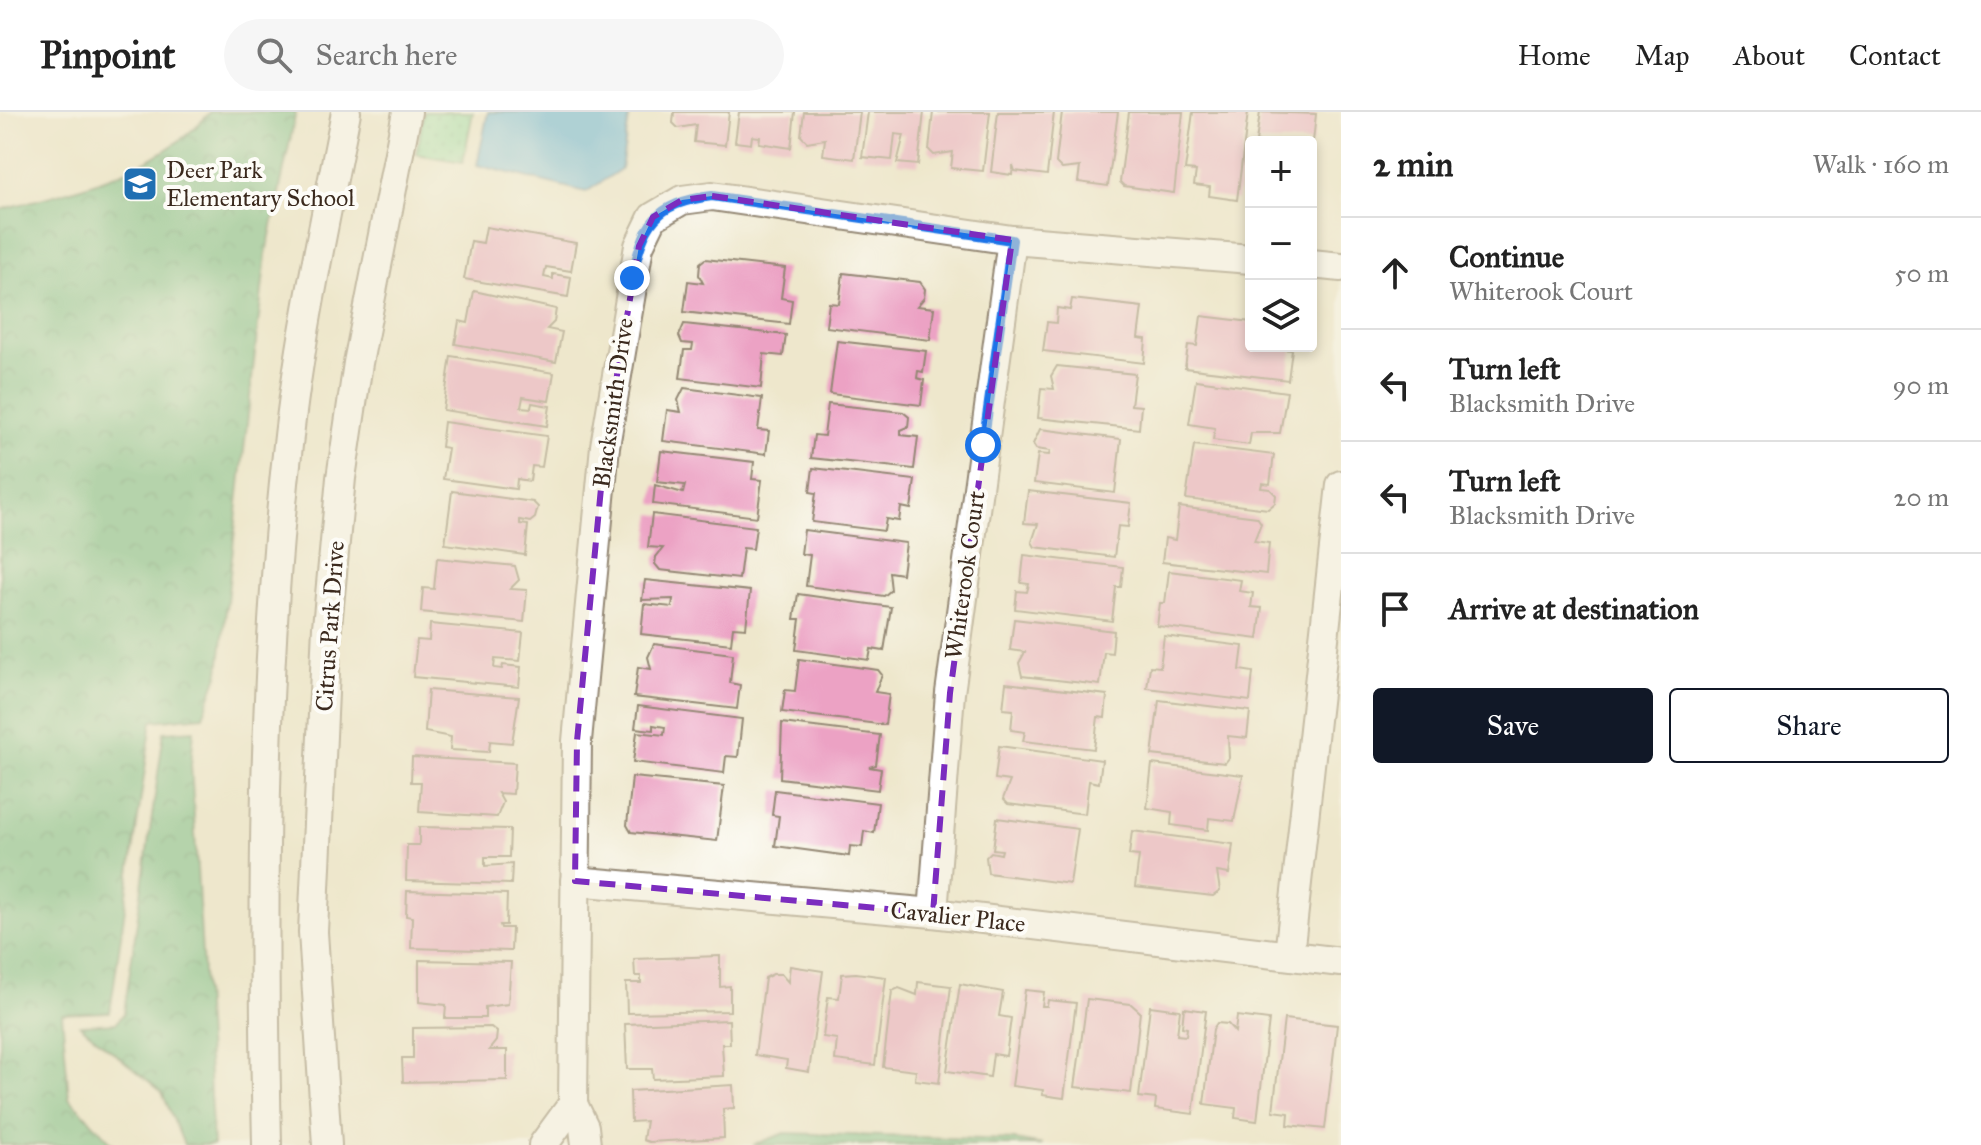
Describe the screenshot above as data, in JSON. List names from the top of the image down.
{
  "streets": {
    "street": [
      "Blacksmith Drive",
      "Whiterook Court",
      "Citrus Park Drive",
      "Cavalier Place"
    ]
  },
  "crossings": [
    ["Blacksmith Drive", "Whiterook Court"],
    ["Blacksmith Drive", "Cavalier Place"],
    ["Whiterook Court", "Cavalier Place"]
  ],
  "places": {
    "school or university": ["Deer Park Elementary School"]
  },
  "page": {
    "header": "Pinpoint",
    "search": "Search here",
    "nav": [
      "Home",
      "Map",
      "About",
      "Contact"
    ],
    "heading": ["2 min", "Walk · 160 m"],
    "map_buttons": ["+", "−"],
    "list": [
      ["Continue", "Whiterook Court", "50 m"],
      ["Turn left", "Blacksmith Drive", "90 m"],
      ["Turn left", "Blacksmith Drive", "20 m"],
      "Arrive at destination"
    ],
    "buttons": ["Save", "Share"]
  }
}
